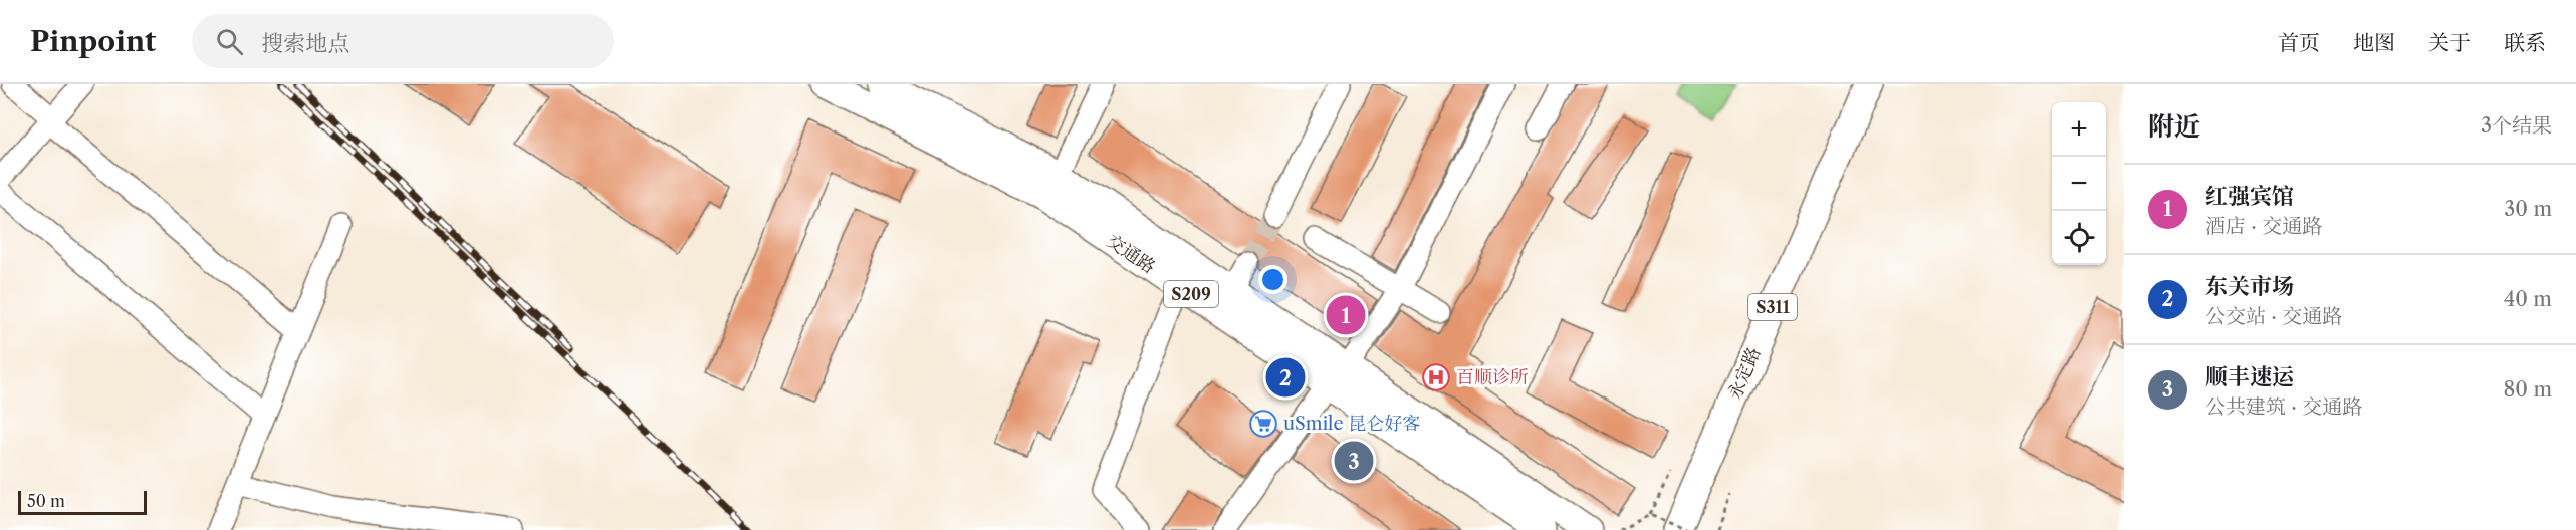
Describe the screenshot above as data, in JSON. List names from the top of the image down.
{
  "streets": {
    "main road": [
      "交通路",
      "S209",
      "S311",
      "永定路"
    ]
  },
  "places": {
    "hospital": ["百顺诊所"],
    "supermarket": ["uSmile 昆仑好客"]
  },
  "scale_bar": "50 m",
  "page": {
    "header": "Pinpoint",
    "search": "搜索地点",
    "nav": [
      "首页",
      "地图",
      "关于",
      "联系"
    ],
    "heading": ["附近", "3个结果"],
    "map_buttons": ["+", "−"],
    "list": [
      {
        "mark": "1",
        "name": "红强宾馆",
        "note": "酒店 · 交通路",
        "value": "30 m"
      },
      {
        "mark": "2",
        "name": "东关市场",
        "note": "公交站 · 交通路",
        "value": "40 m"
      },
      {
        "mark": "3",
        "name": "顺丰速运",
        "note": "公共建筑 · 交通路",
        "value": "80 m"
      }
    ],
    "pins": ["1", "2", "3"],
    "scale": "50 m"
  }
}
